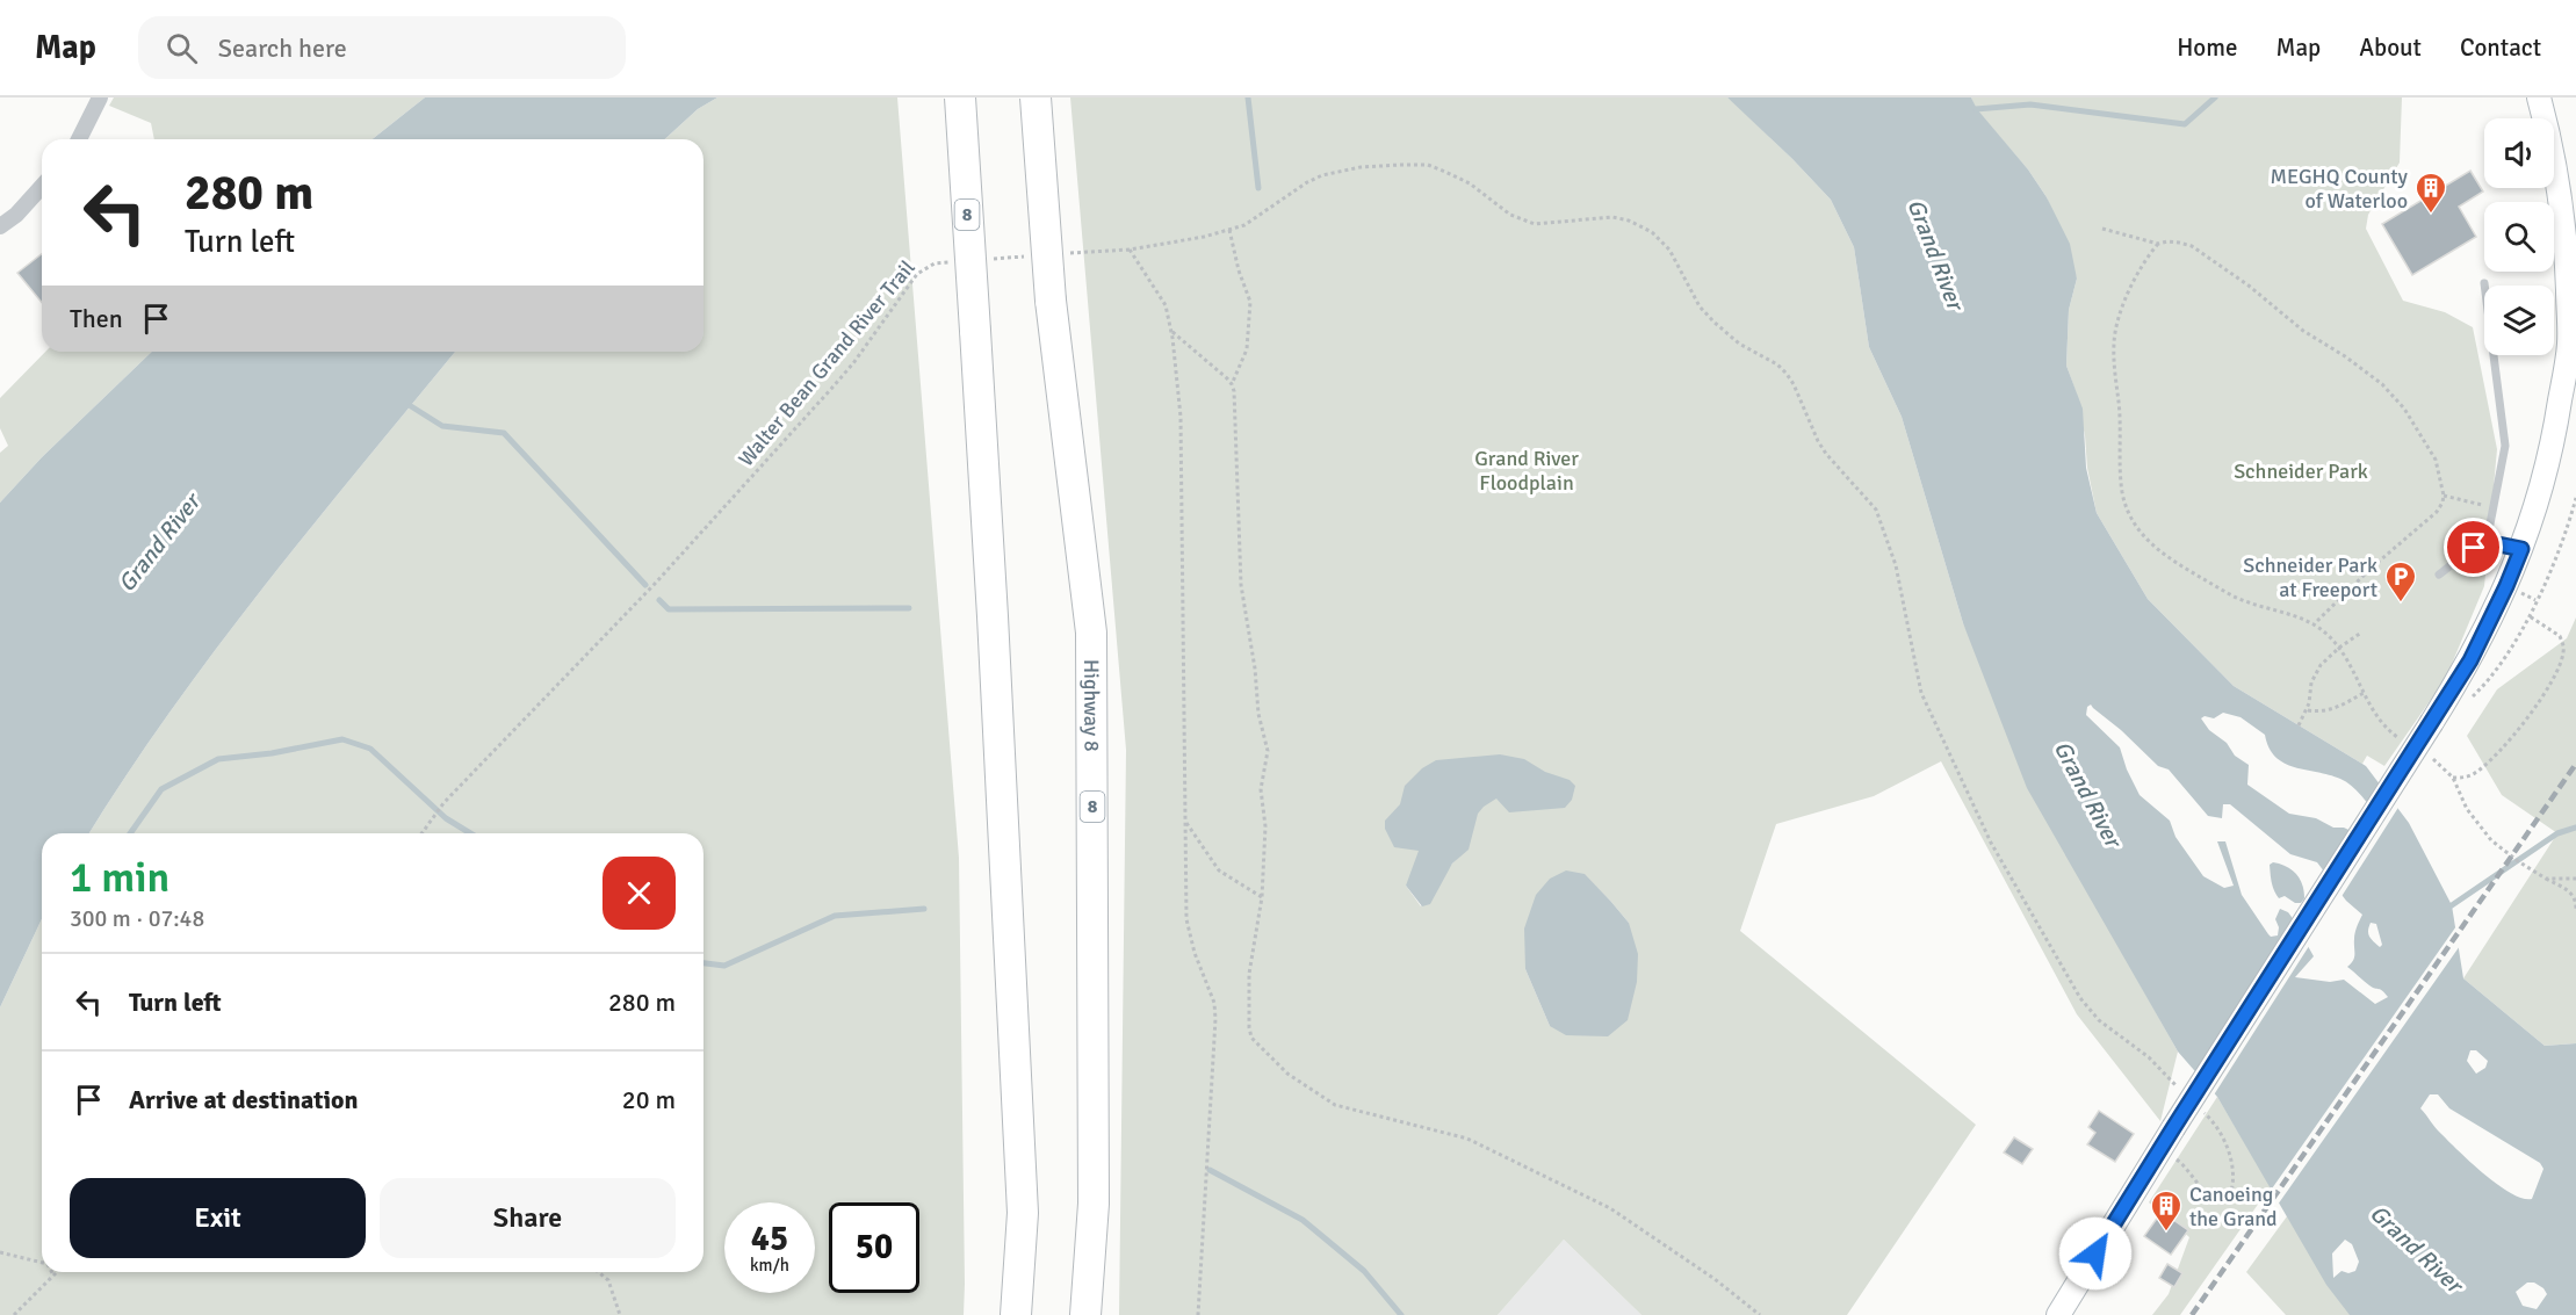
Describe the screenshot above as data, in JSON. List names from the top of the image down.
{
  "streets": {
    "highway": ["8", "Highway 8"],
    "path": ["Walter Bean Grand River Trail"]
  },
  "water": ["Grand River"],
  "parks": ["Grand River Floodplain", "Schneider Park"],
  "places": {
    "building": ["MEGHQ County of Waterloo", "Canoeing the Grand"],
    "parking": ["Schneider Park at Freeport"]
  },
  "page": {
    "header": "Map",
    "search": "Search here",
    "nav": [
      "Home",
      "Map",
      "About",
      "Contact"
    ],
    "turn": ["280 m", "Turn left"],
    "then": "Then",
    "heading": ["1 min", "300 m · 07:48"],
    "list": [
      {
        "name": "Turn left",
        "value": "280 m"
      },
      {
        "name": "Arrive at destination",
        "value": "20 m"
      }
    ],
    "buttons": ["Exit", "Share"],
    "speed": "45 km/h",
    "limit": "50"
  }
}
